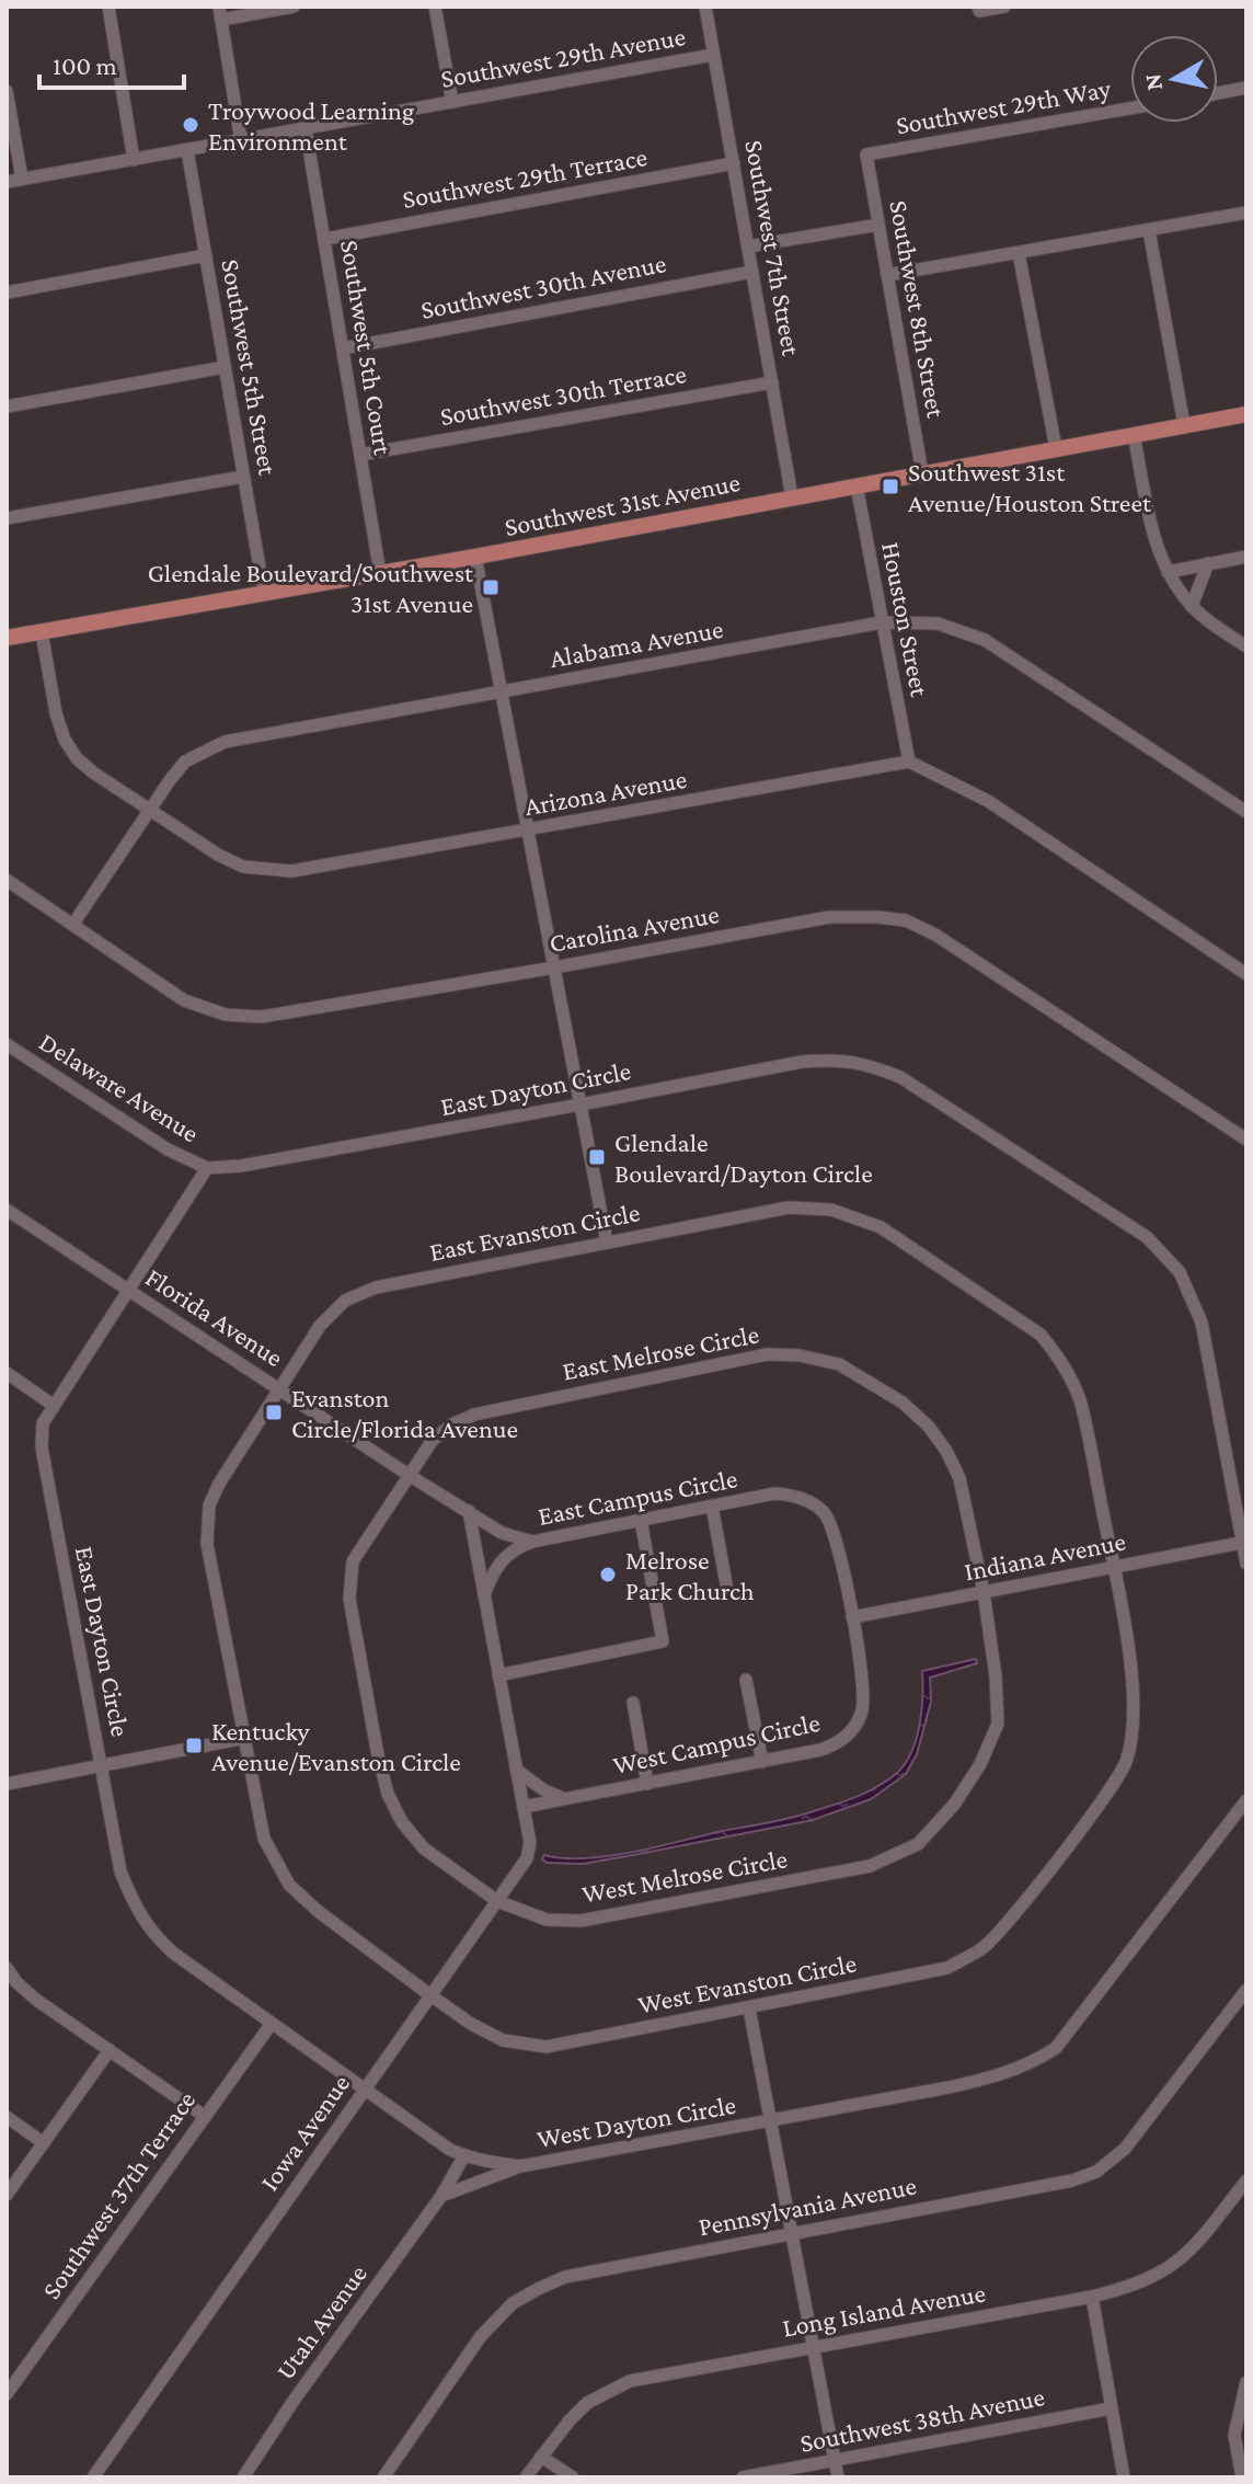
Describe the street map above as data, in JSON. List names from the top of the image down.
{
  "streets": {
    "main road": ["Southwest 31st Avenue"],
    "street": [
      "Southwest 29th Avenue",
      "Southwest 29th Way",
      "Southwest 29th Terrace",
      "Southwest 7th Street",
      "Southwest 30th Avenue",
      "Southwest 8th Street",
      "Southwest 5th Court",
      "Southwest 5th Street",
      "Southwest 30th Terrace",
      "Houston Street",
      "Alabama Avenue",
      "Arizona Avenue",
      "Carolina Avenue",
      "Delaware Avenue",
      "East Dayton Circle",
      "East Evanston Circle",
      "Florida Avenue",
      "East Melrose Circle",
      "East Campus Circle",
      "Indiana Avenue",
      "West Campus Circle",
      "West Melrose Circle",
      "West Evanston Circle",
      "West Dayton Circle",
      "Iowa Avenue",
      "Southwest 37th Terrace",
      "Pennsylvania Avenue",
      "Long Island Avenue",
      "Utah Avenue",
      "Southwest 38th Avenue"
    ]
  },
  "crossings": [
    ["Southwest 29th Avenue", "Southwest 7th Street"],
    ["Southwest 29th Avenue", "Southwest 5th Court"],
    ["Southwest 29th Avenue", "Southwest 5th Street"],
    ["Southwest 29th Way", "Southwest 8th Street"],
    ["Southwest 29th Terrace", "Southwest 7th Street"],
    ["Southwest 29th Terrace", "Southwest 5th Court"],
    ["Southwest 7th Street", "Southwest 30th Avenue"],
    ["Southwest 7th Street", "Southwest 30th Terrace"],
    ["Southwest 7th Street", "Southwest 31st Avenue"],
    ["Southwest 30th Avenue", "Southwest 5th Court"],
    ["Southwest 8th Street", "Southwest 31st Avenue"],
    ["Southwest 5th Court", "Southwest 30th Terrace"],
    ["Southwest 5th Court", "Southwest 31st Avenue"],
    ["Southwest 5th Street", "Southwest 31st Avenue"],
    ["Southwest 31st Avenue", "Houston Street"],
    ["Southwest 31st Avenue", "Arizona Avenue"],
    ["Houston Street", "Alabama Avenue"],
    ["Houston Street", "Arizona Avenue"],
    ["Alabama Avenue", "Arizona Avenue"],
    ["Alabama Avenue", "Carolina Avenue"],
    ["Delaware Avenue", "East Dayton Circle"],
    ["East Dayton Circle", "Florida Avenue"],
    ["East Dayton Circle", "Indiana Avenue"],
    ["East Dayton Circle", "West Dayton Circle"],
    ["East Evanston Circle", "Florida Avenue"],
    ["East Evanston Circle", "Indiana Avenue"],
    ["East Evanston Circle", "West Evanston Circle"],
    ["Florida Avenue", "East Melrose Circle"],
    ["Florida Avenue", "East Campus Circle"],
    ["East Melrose Circle", "Indiana Avenue"],
    ["East Melrose Circle", "West Melrose Circle"],
    ["East Campus Circle", "Indiana Avenue"],
    ["East Campus Circle", "West Campus Circle"],
    ["Indiana Avenue", "West Campus Circle"],
    ["Indiana Avenue", "West Melrose Circle"],
    ["Indiana Avenue", "West Evanston Circle"],
    ["West Campus Circle", "Iowa Avenue"],
    ["West Melrose Circle", "Iowa Avenue"],
    ["West Evanston Circle", "Iowa Avenue"],
    ["West Dayton Circle", "Iowa Avenue"],
    ["West Dayton Circle", "Southwest 37th Terrace"],
    ["West Dayton Circle", "Utah Avenue"]
  ],
  "places": {
    "other": ["Troywood Learning Environment", "Melrose Park Church"],
    "transit": [
      "Southwest 31st Avenue/Houston Street",
      "Glendale Boulevard/Southwest 31st Avenue",
      "Glendale Boulevard/Dayton Circle",
      "Evanston Circle/Florida Avenue",
      "Kentucky Avenue/Evanston Circle"
    ]
  },
  "scale_bar": "100 m",
  "north": "left"
}
